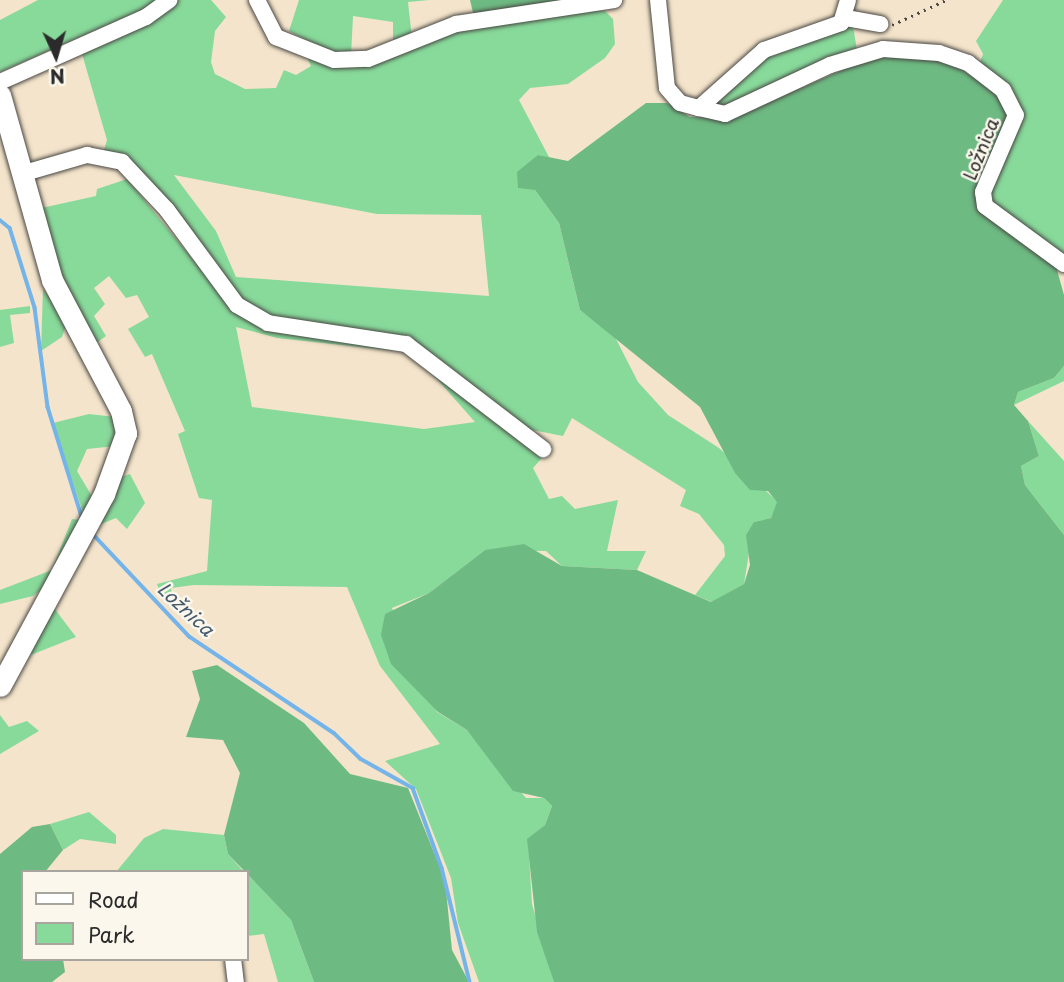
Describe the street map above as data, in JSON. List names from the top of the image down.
{
  "streets": {
    "street": ["Ložnica"]
  },
  "water": ["Ložnica"],
  "legend": ["Road", "Park"],
  "north": "bottom"
}
